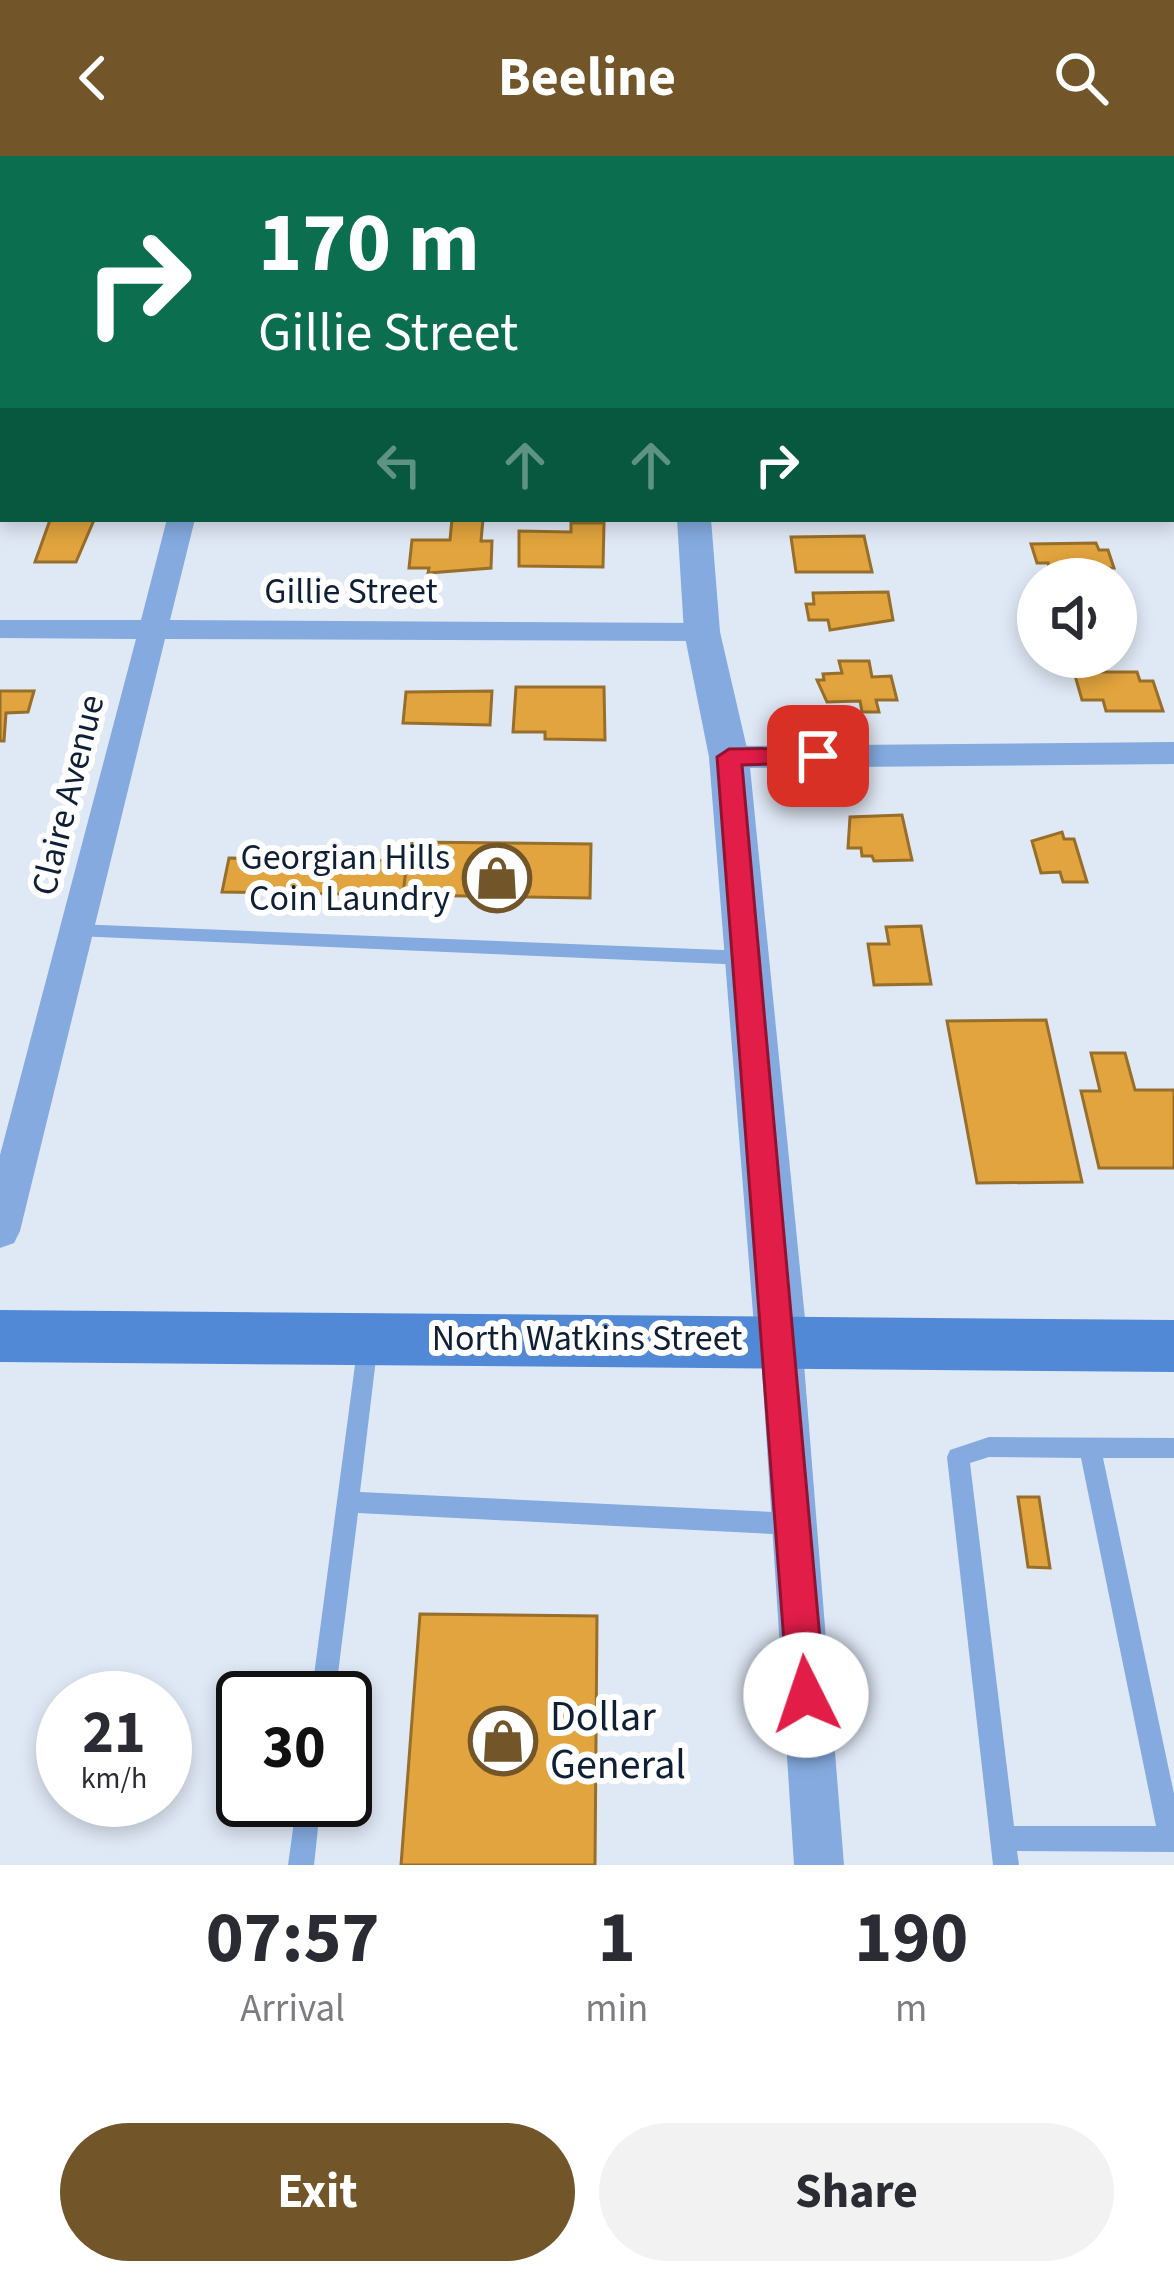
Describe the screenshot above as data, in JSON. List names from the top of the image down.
{
  "streets": {
    "main road": ["North Watkins Street"],
    "street": ["Gillie Street", "Claire Avenue"]
  },
  "crossings": [
    ["Gillie Street", "Claire Avenue"]
  ],
  "places": {
    "shop": ["Georgian Hills Coin Laundry", "Dollar General"]
  },
  "page": {
    "header": "Beeline",
    "turn": ["170 m", "Gillie Street"],
    "speed": "21 km/h",
    "limit": "30",
    "eta": [
      "07:57",
      "Arrival",
      "1",
      "min",
      "190",
      "m"
    ],
    "buttons": ["Exit", "Share"]
  }
}
